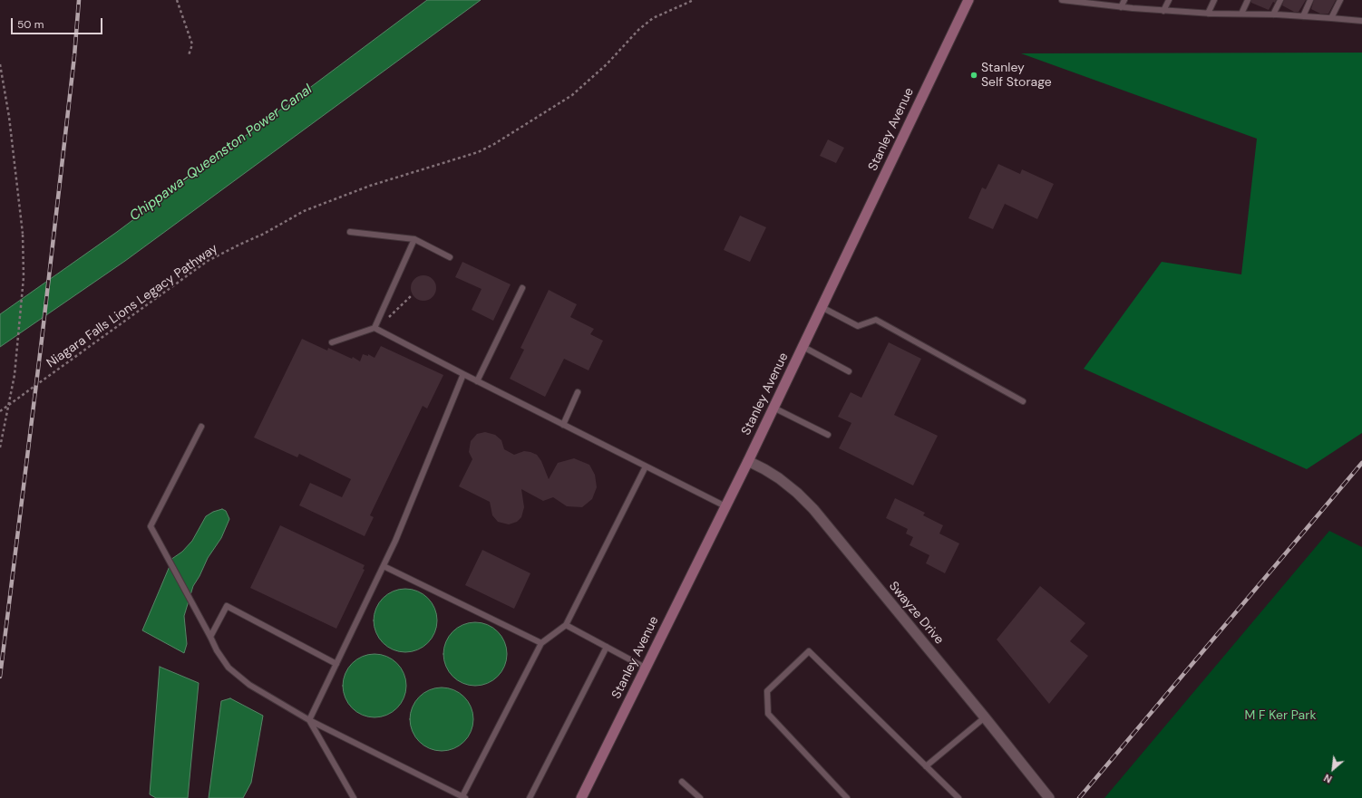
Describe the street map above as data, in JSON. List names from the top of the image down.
{
  "streets": {
    "main road": ["Stanley Avenue"],
    "street": ["Swayze Drive"],
    "path": ["Niagara Falls Lions Legacy Pathway"]
  },
  "crossings": [
    ["Stanley Avenue", "Swayze Drive"]
  ],
  "water": ["Chippawa-Queenston Power Canal"],
  "parks": ["M F Ker Park"],
  "places": ["Stanley Self Storage"],
  "scale_bar": "50 m",
  "north": "bottom left"
}
